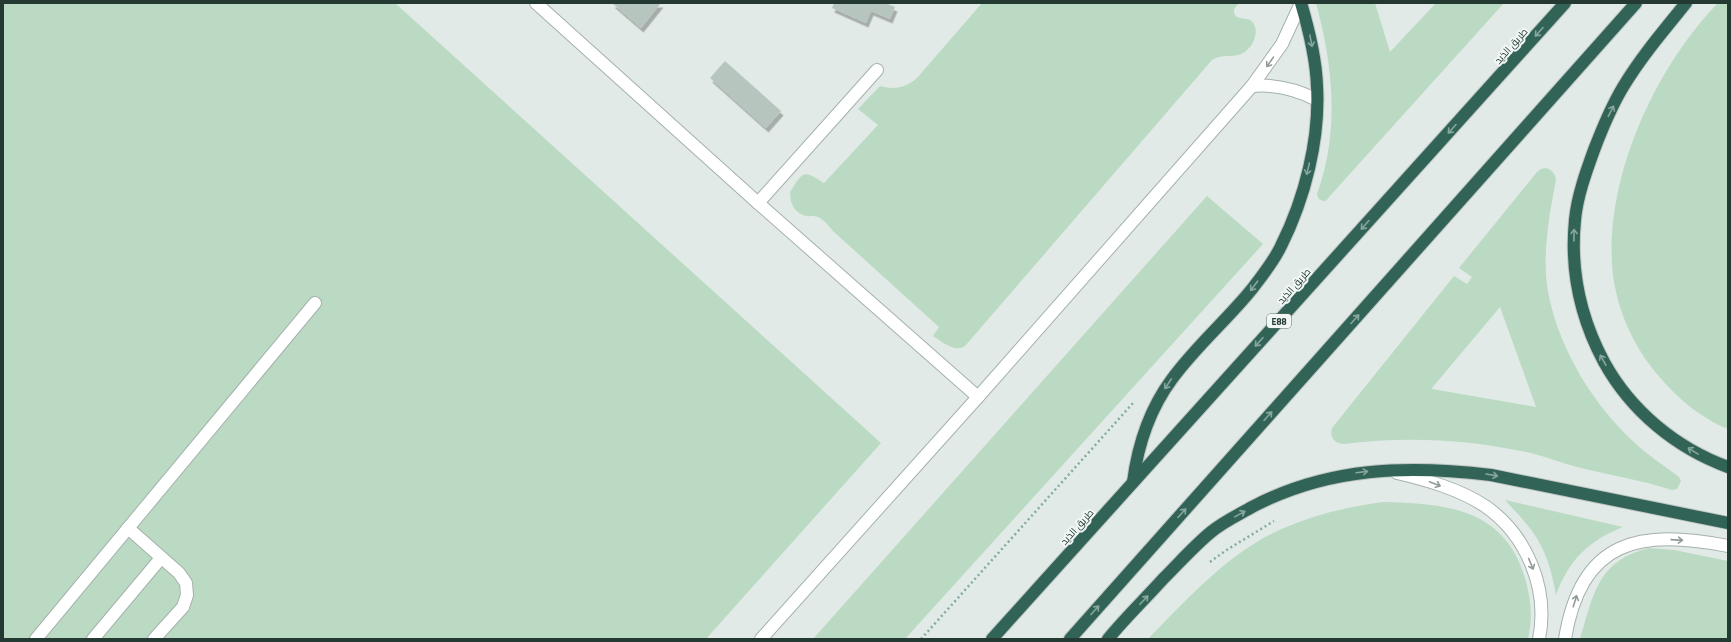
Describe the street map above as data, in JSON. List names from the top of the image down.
{
  "streets": {
    "highway": ["طريق الذيد", "E88"]
  }
}
